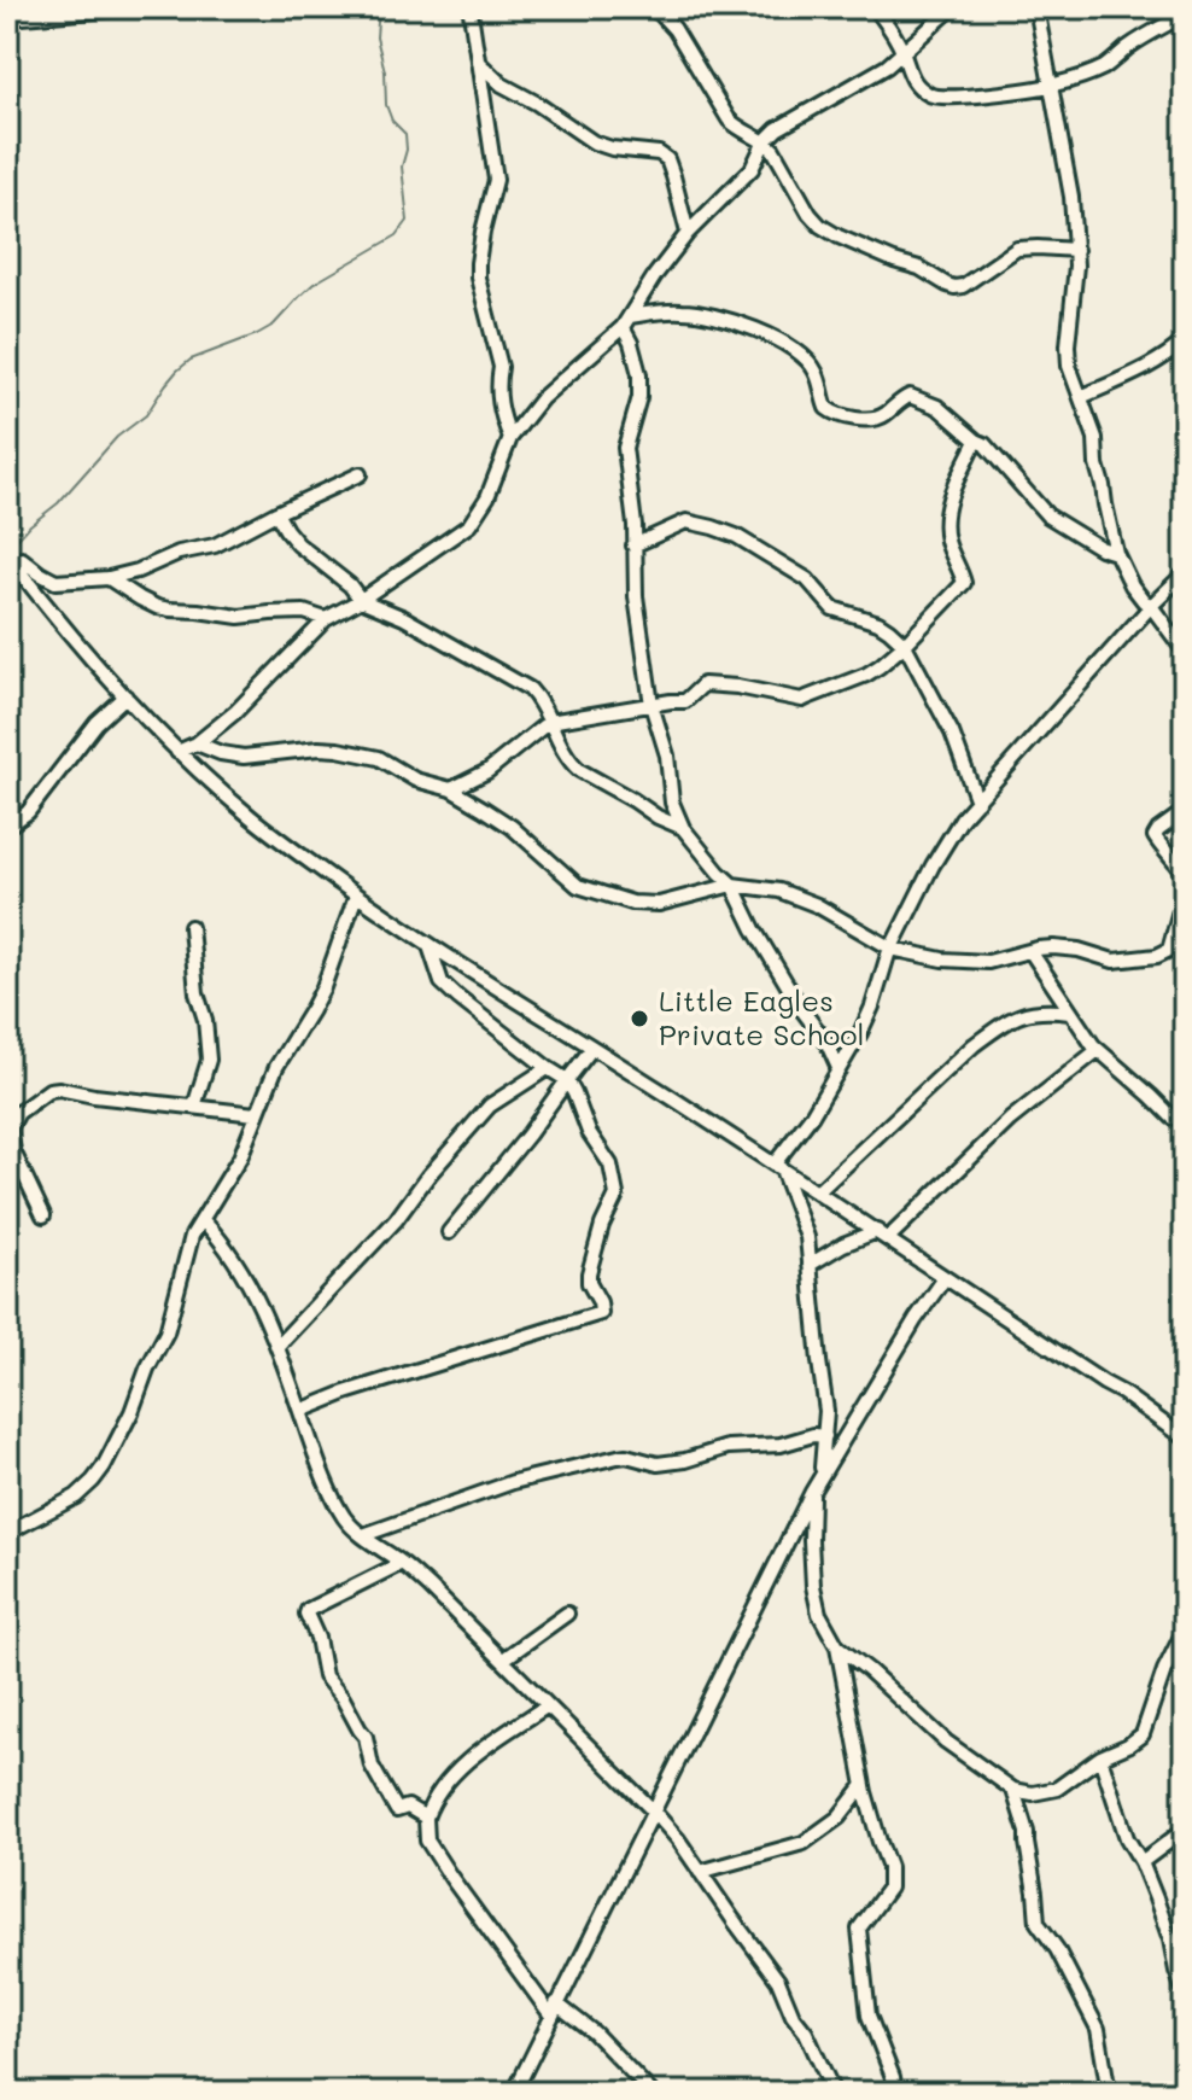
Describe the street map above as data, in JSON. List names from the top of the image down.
{
  "places": ["Little Eagles Private School"]
}
